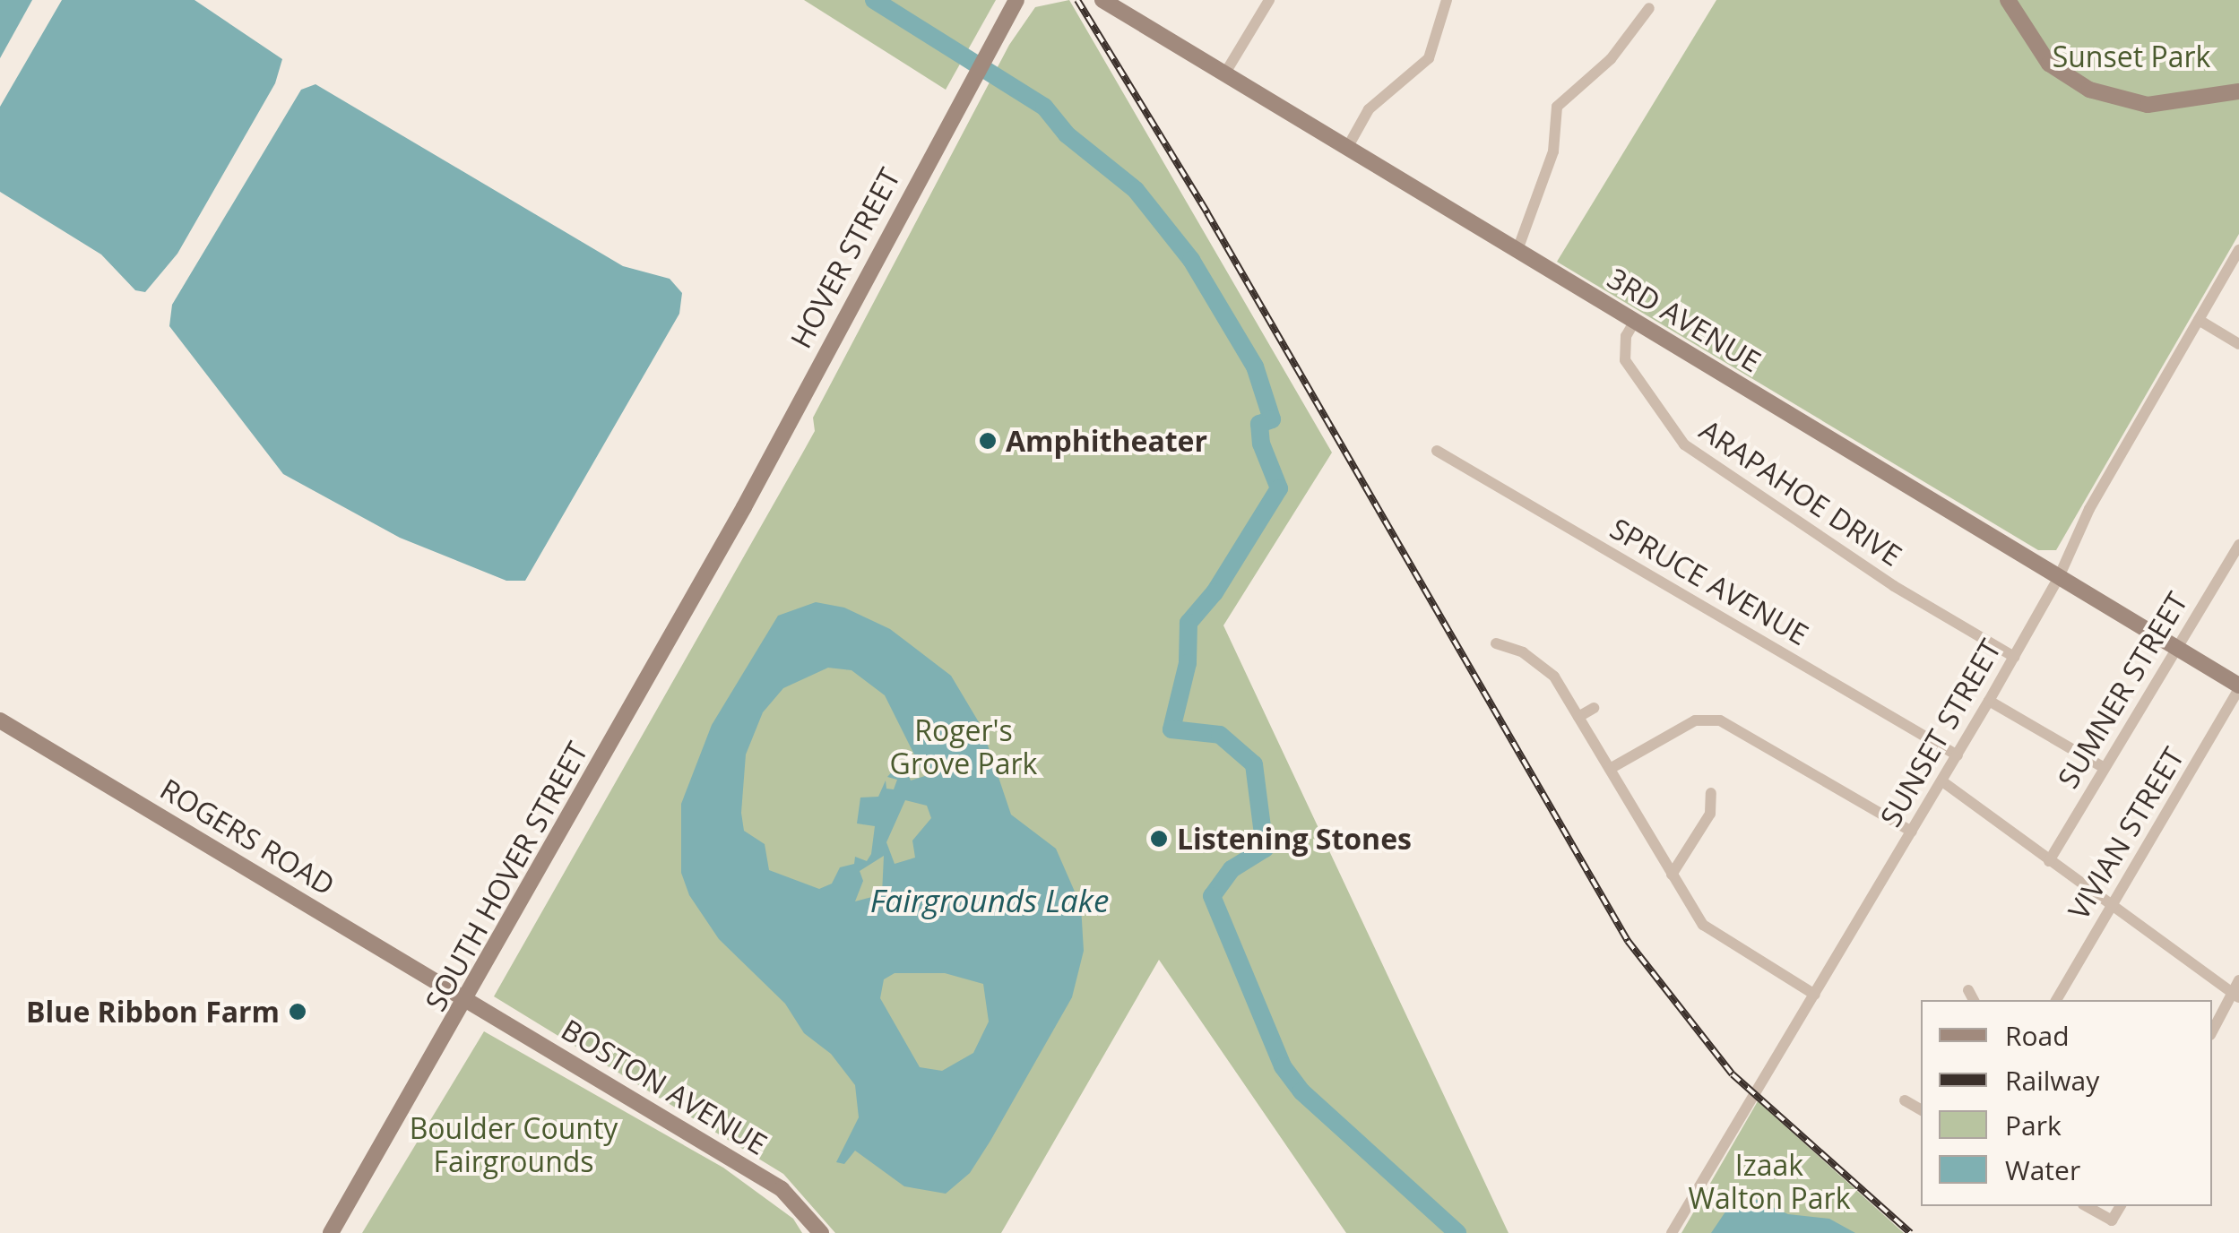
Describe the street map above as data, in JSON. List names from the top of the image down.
{
  "streets": {
    "street": [
      "HOVER STREET",
      "3RD AVENUE",
      "ARAPAHOE DRIVE",
      "SPRUCE AVENUE",
      "SUMNER STREET",
      "SUNSET STREET",
      "VIVIAN STREET",
      "ROGERS ROAD",
      "SOUTH HOVER STREET",
      "BOSTON AVENUE"
    ]
  },
  "crossings": [
    ["HOVER STREET", "SOUTH HOVER STREET"],
    ["3RD AVENUE", "ARAPAHOE DRIVE"],
    ["3RD AVENUE", "SUMNER STREET"],
    ["3RD AVENUE", "SUNSET STREET"],
    ["3RD AVENUE", "VIVIAN STREET"],
    ["ARAPAHOE DRIVE", "SUNSET STREET"],
    ["SPRUCE AVENUE", "SUNSET STREET"],
    ["ROGERS ROAD", "SOUTH HOVER STREET"],
    ["ROGERS ROAD", "BOSTON AVENUE"],
    ["SOUTH HOVER STREET", "BOSTON AVENUE"]
  ],
  "water": ["Fairgrounds Lake"],
  "parks": [
    "Sunset Park",
    "Roger's Grove Park",
    "Boulder County Fairgrounds",
    "Izaak Walton Park"
  ],
  "places": ["Amphitheater", "Listening Stones", "Blue Ribbon Farm"],
  "legend": [
    "Road",
    "Railway",
    "Park",
    "Water"
  ]
}
